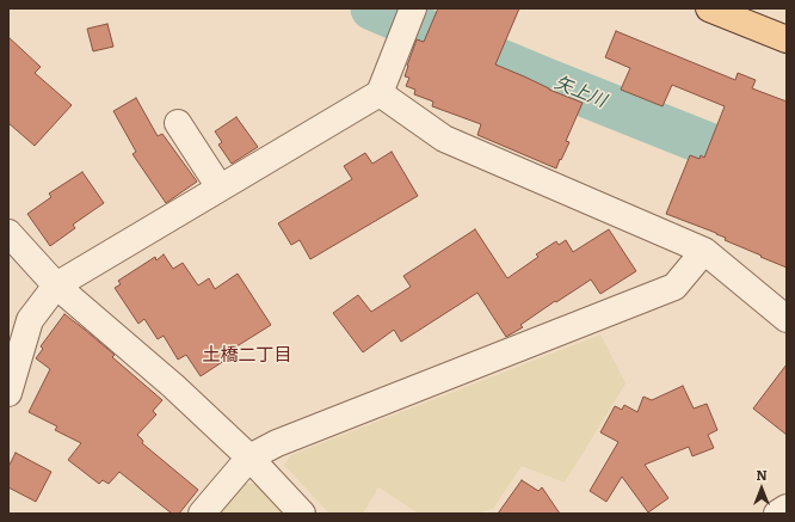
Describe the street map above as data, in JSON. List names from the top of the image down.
{
  "districts": ["土橋二丁目"],
  "water": ["矢上川"],
  "north": "top"
}
